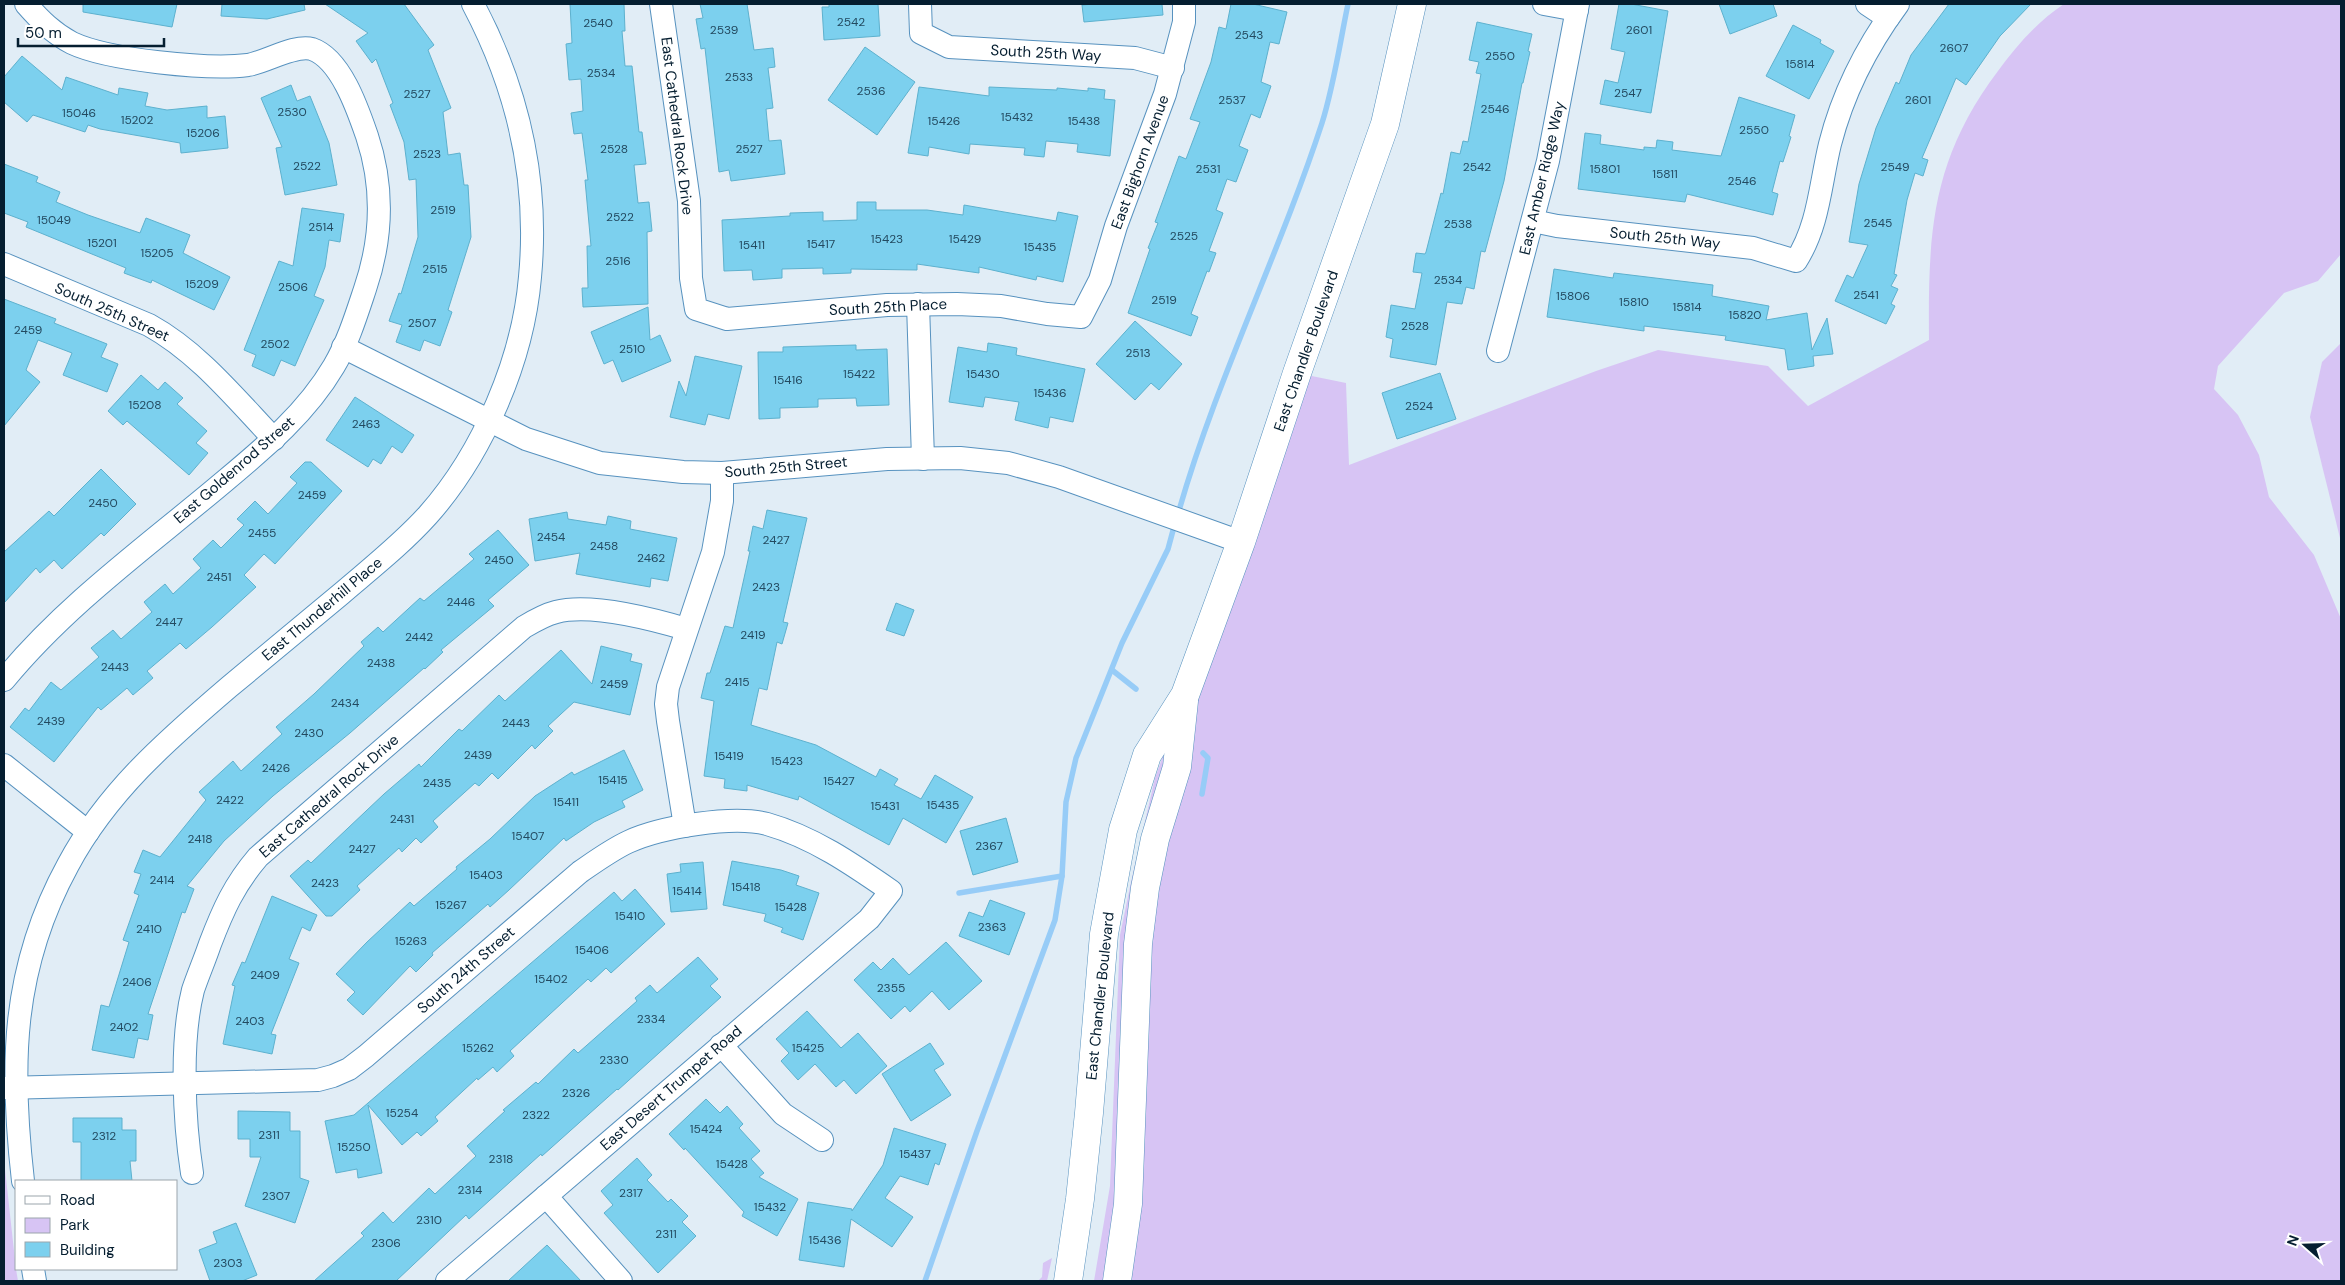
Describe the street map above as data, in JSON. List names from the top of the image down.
{
  "streets": {
    "main road": ["East Chandler Boulevard"],
    "street": [
      "South 25th Way",
      "East Cathedral Rock Drive",
      "East Bighorn Avenue",
      "East Amber Ridge Way",
      "South 25th Place",
      "South 25th Street",
      "East Goldenrod Street",
      "East Thunderhill Place",
      "South 24th Street",
      "East Desert Trumpet Road"
    ]
  },
  "crossings": [
    ["South 25th Way", "East Bighorn Avenue"],
    ["South 25th Way", "East Amber Ridge Way"],
    ["East Cathedral Rock Drive", "South 25th Place"],
    ["East Cathedral Rock Drive", "South 24th Street"],
    ["East Bighorn Avenue", "South 25th Place"],
    ["South 25th Street", "East Chandler Boulevard"],
    ["South 25th Street", "East Goldenrod Street"],
    ["South 25th Street", "East Thunderhill Place"],
    ["East Thunderhill Place", "South 24th Street"],
    ["South 24th Street", "East Desert Trumpet Road"]
  ],
  "house_numbers": [
    "2542",
    "2540",
    "2539",
    "2601",
    "2543",
    "2607",
    "2550",
    "15814",
    "2534",
    "2533",
    "2536",
    "2547",
    "2527",
    "2537",
    "2601",
    "2546",
    "2530",
    "15046",
    "15432",
    "15202",
    "15426",
    "15438",
    "2550",
    "15206",
    "2528",
    "2527",
    "2523",
    "2522",
    "2542",
    "2549",
    "2531",
    "15801",
    "15811",
    "2546",
    "2519",
    "2522",
    "15049",
    "2545",
    "2538",
    "2514",
    "2525",
    "15423",
    "15429",
    "15201",
    "15417",
    "15411",
    "15435",
    "15205",
    "2516",
    "2515",
    "2534",
    "15209",
    "2506",
    "2541",
    "15806",
    "2519",
    "15810",
    "15814",
    "15820",
    "2507",
    "2528",
    "2459",
    "2502",
    "2510",
    "2513",
    "15422",
    "15430",
    "15416",
    "15436",
    "15208",
    "2524",
    "2463",
    "2459",
    "2450",
    "2455",
    "2454",
    "2427",
    "2458",
    "2462",
    "2450",
    "2451",
    "2423",
    "2446",
    "2447",
    "2419",
    "2442",
    "2438",
    "2443",
    "2415",
    "2459",
    "2434",
    "2439",
    "2443",
    "2430",
    "2439",
    "15419",
    "15423",
    "2426",
    "15415",
    "15427",
    "2435",
    "2422",
    "15411",
    "15435",
    "15431",
    "2431",
    "15407",
    "2418",
    "2367",
    "2427",
    "15403",
    "2414",
    "2423",
    "15418",
    "15414",
    "15267",
    "15428",
    "15410",
    "2363",
    "2410",
    "15263",
    "15406",
    "2409",
    "15402",
    "2406",
    "2355",
    "2334",
    "2403",
    "2402",
    "15262",
    "15425",
    "2330",
    "2326",
    "15254",
    "2322",
    "15424",
    "2311",
    "2312",
    "15250",
    "15437",
    "2318",
    "15428",
    "2314",
    "2317",
    "2307",
    "15432",
    "2310",
    "2311",
    "15436",
    "2306",
    "2303"
  ],
  "legend": ["Road", "Park", "Building"],
  "scale_bar": "50 m",
  "north": "left"
}
